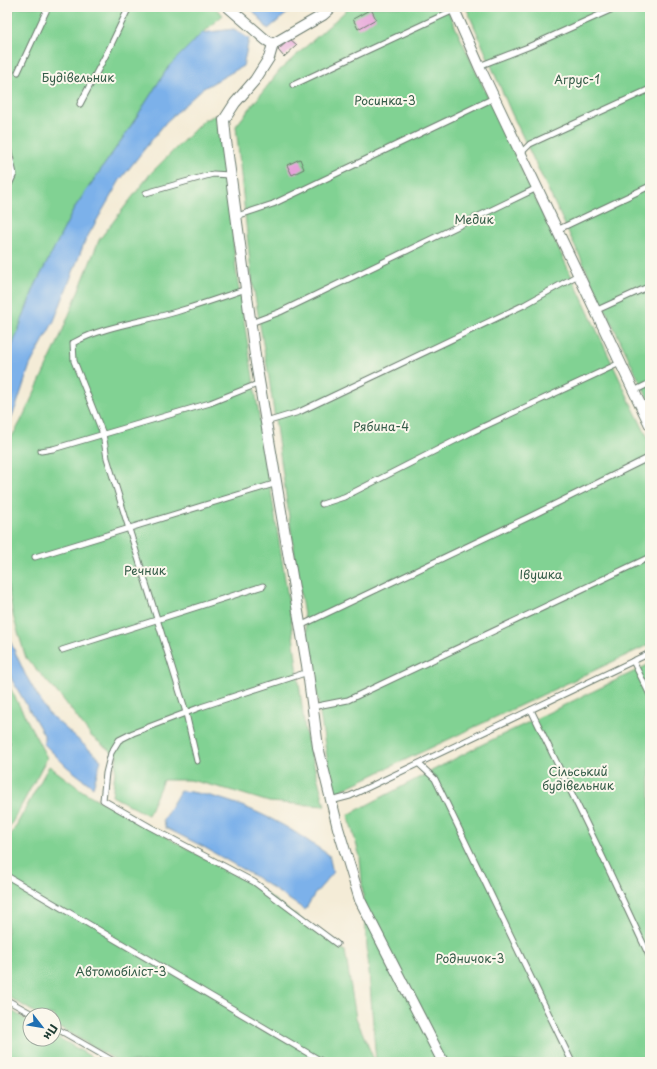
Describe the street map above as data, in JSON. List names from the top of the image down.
{
  "parks": [
    "Будівельник",
    "Агрус-1",
    "Росинка-3",
    "Медик",
    "Рябина-4",
    "Речник",
    "Івушка",
    "Сільський будівельник",
    "Родничок-3",
    "Автомобіліст-3"
  ],
  "north": "bottom right"
}
